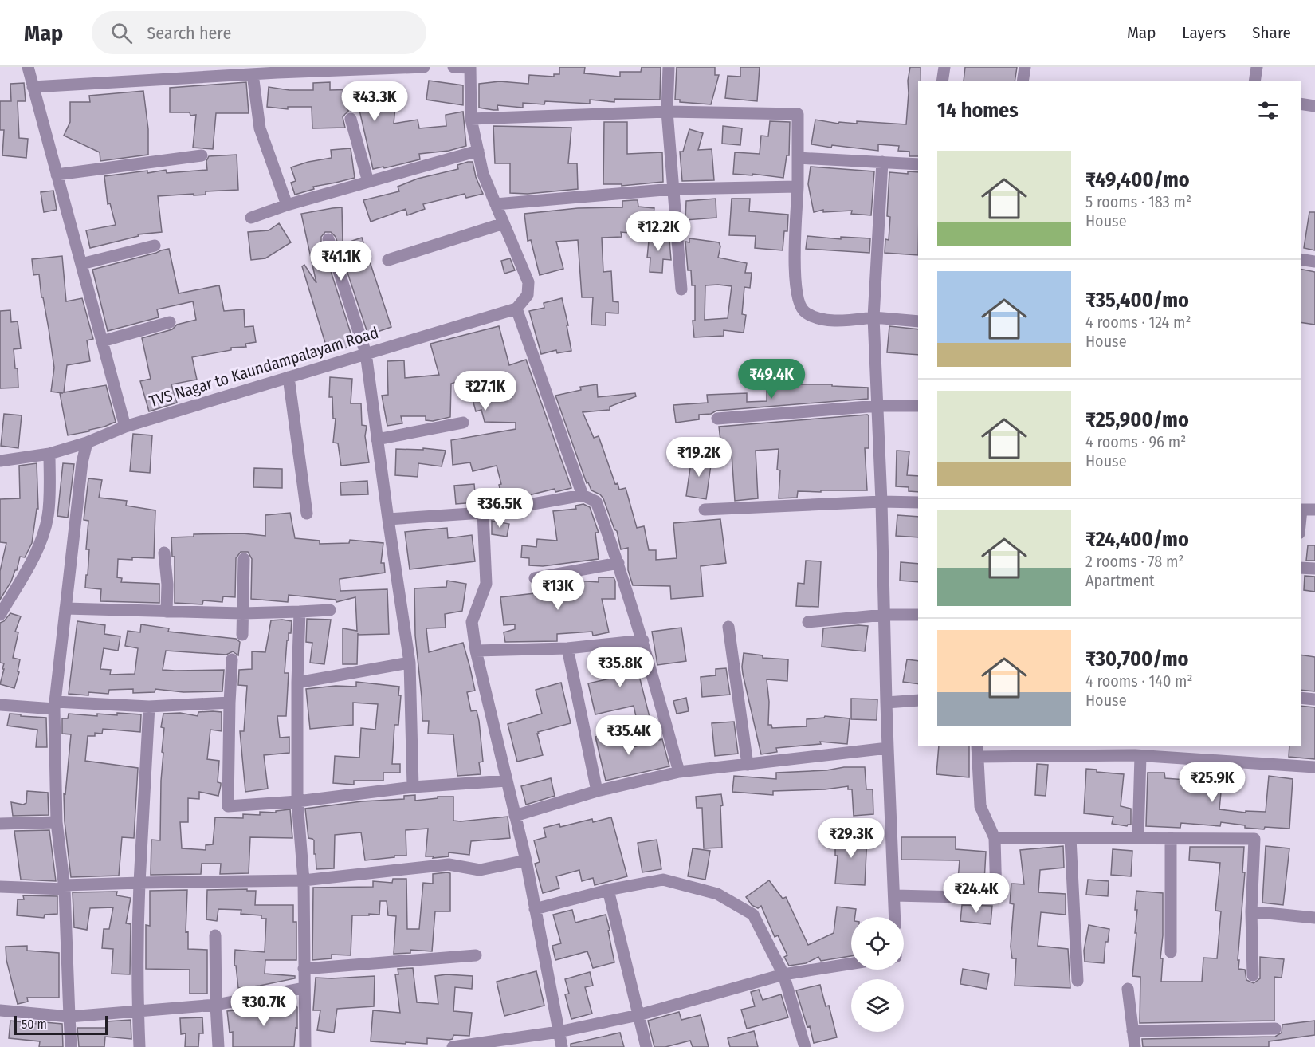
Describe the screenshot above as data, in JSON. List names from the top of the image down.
{
  "streets": {
    "street": ["TVS Nagar to Kaundampalayam Road"]
  },
  "scale_bar": "50 m",
  "page": {
    "header": "Map",
    "search": "Search here",
    "nav": ["Map", "Layers", "Share"],
    "price": [
      "₹43.3K",
      "₹12.2K",
      "₹41.1K",
      "₹49.4K",
      "₹27.1K",
      "₹19.2K",
      "₹36.5K",
      "₹13K",
      "₹35.8K",
      "₹35.4K",
      "₹25.9K",
      "₹29.3K",
      "₹24.4K",
      "₹30.7K"
    ],
    "heading": "14 homes",
    "list": [
      {
        "name": "₹49,400/mo",
        "note": "5 rooms · 183 m² · House"
      },
      {
        "name": "₹35,400/mo",
        "note": "4 rooms · 124 m² · House"
      },
      {
        "name": "₹25,900/mo",
        "note": "4 rooms · 96 m² · House"
      },
      {
        "name": "₹24,400/mo",
        "note": "2 rooms · 78 m² · Apartment"
      },
      {
        "name": "₹30,700/mo",
        "note": "4 rooms · 140 m² · House"
      }
    ],
    "scale": "50 m"
  }
}
